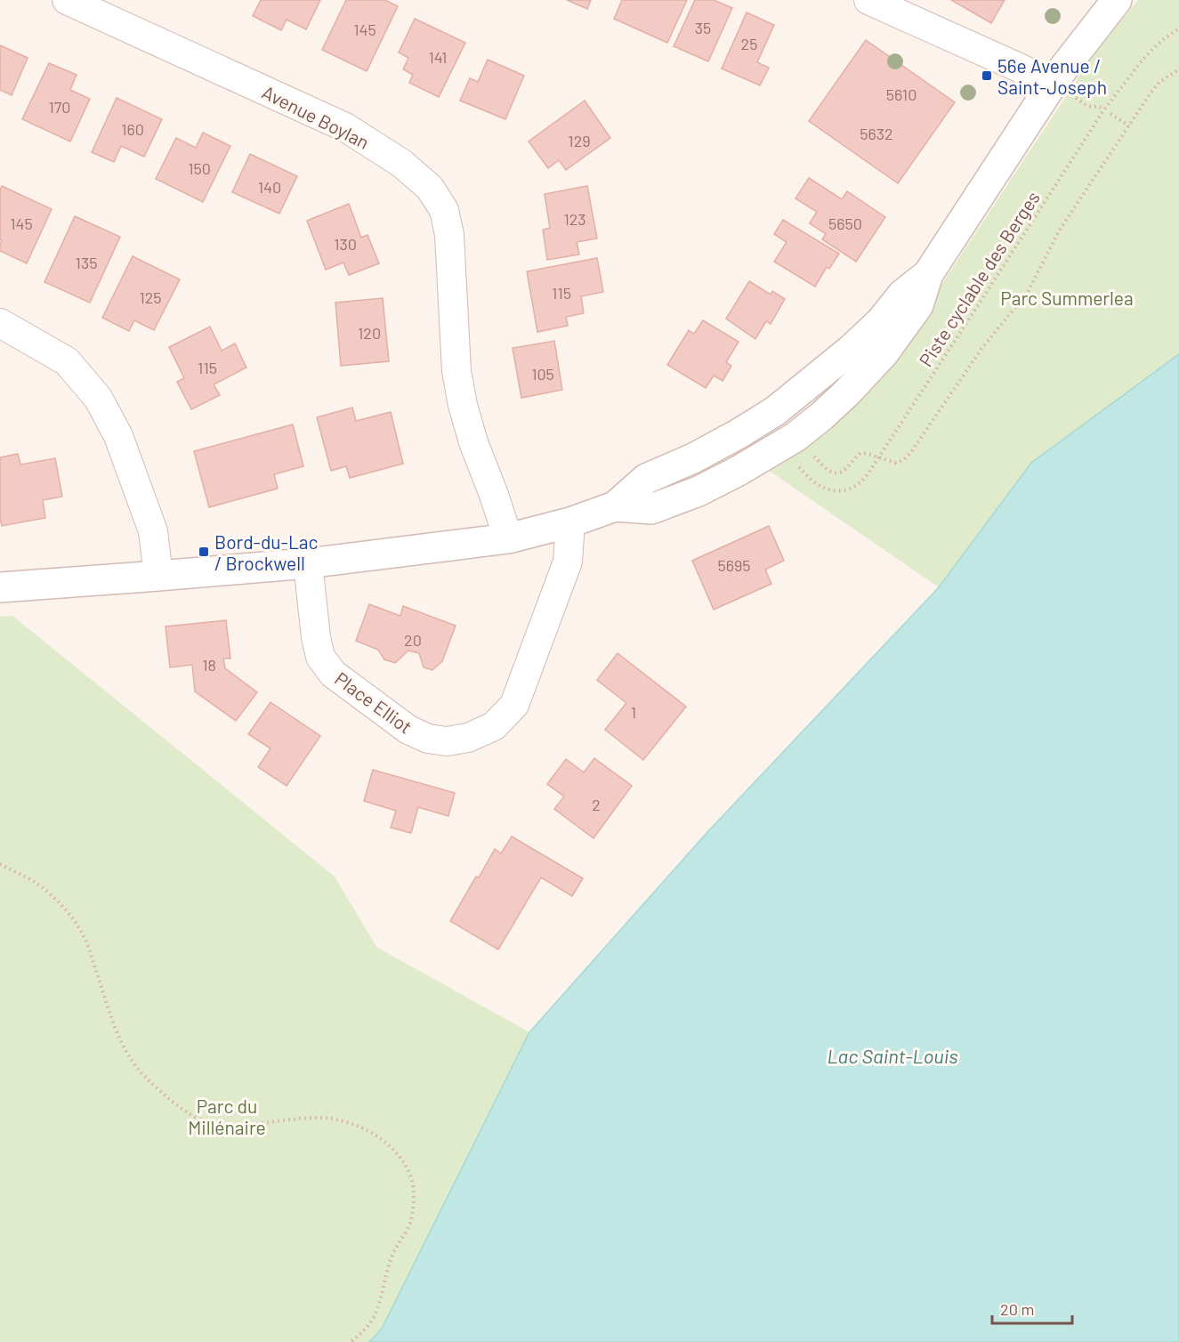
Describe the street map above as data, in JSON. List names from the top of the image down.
{
  "streets": {
    "street": ["Avenue Boylan", "Place Elliot"],
    "path": ["Piste cyclable des Berges"]
  },
  "water": ["Lac Saint-Louis"],
  "parks": ["Parc Summerlea", "Parc du Millénaire"],
  "places": {
    "transit": ["56e Avenue / Saint-Joseph", "Bord-du-Lac / Brockwell"]
  },
  "house_numbers": [
    "35",
    "145",
    "25",
    "141",
    "5610",
    "170",
    "160",
    "5632",
    "129",
    "150",
    "140",
    "123",
    "145",
    "5650",
    "130",
    "135",
    "115",
    "125",
    "120",
    "115",
    "105",
    "5695",
    "20",
    "18",
    "1",
    "2"
  ],
  "scale_bar": "20 m"
}
